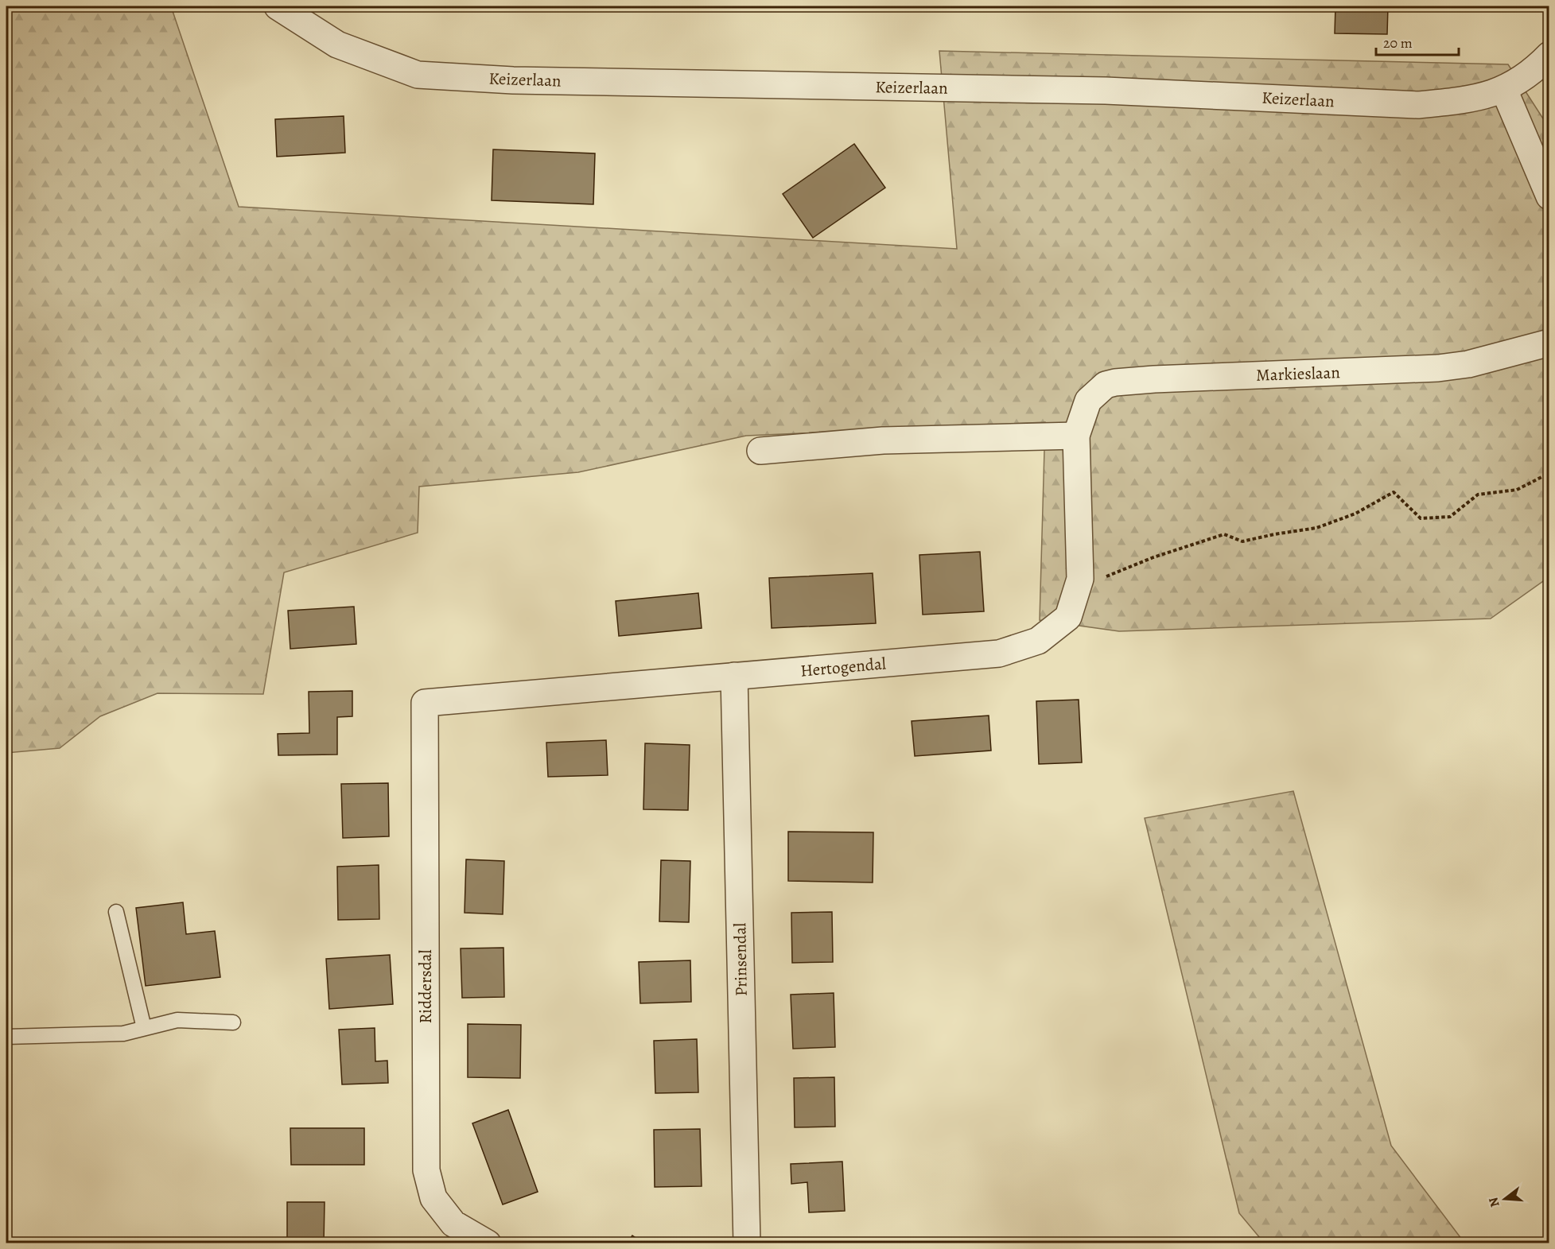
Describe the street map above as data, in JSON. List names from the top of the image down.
{
  "streets": {
    "street": [
      "Keizerlaan",
      "Markieslaan",
      "Hertogendal",
      "Prinsendal",
      "Riddersdal"
    ]
  },
  "crossings": [
    ["Markieslaan", "Hertogendal"],
    ["Hertogendal", "Prinsendal"],
    ["Hertogendal", "Riddersdal"]
  ],
  "scale_bar": "20 m",
  "north": "left"
}
